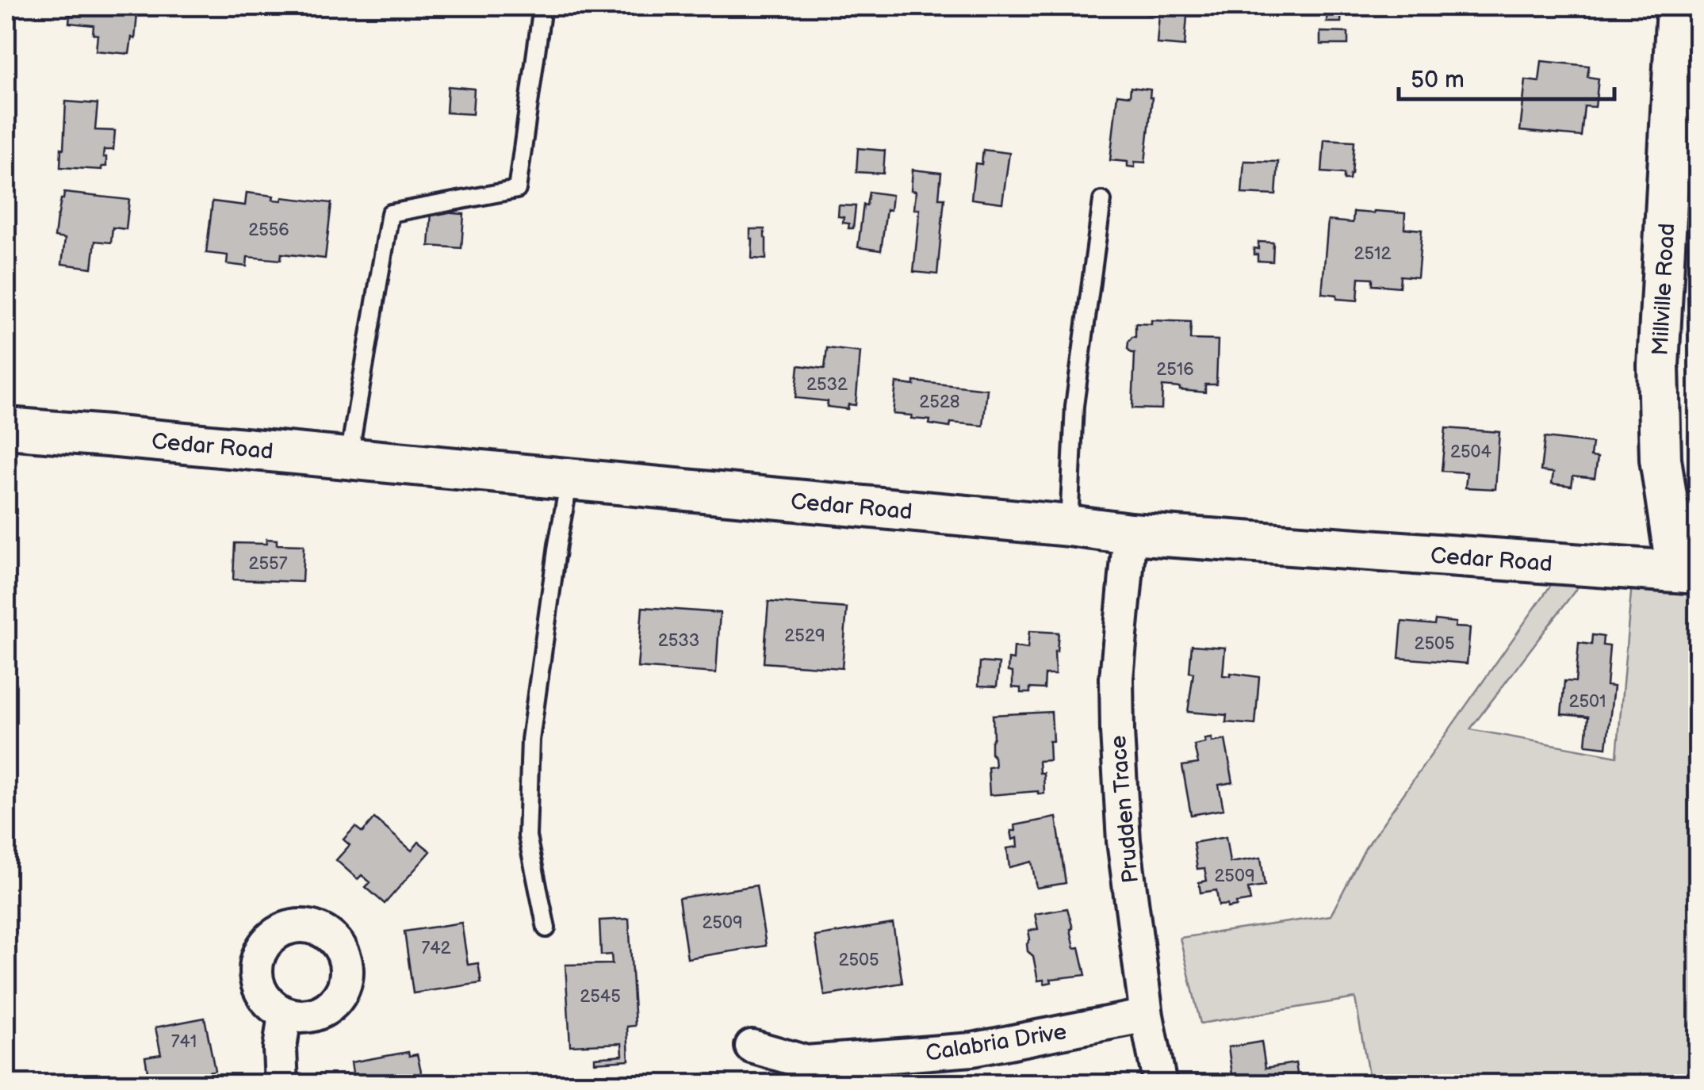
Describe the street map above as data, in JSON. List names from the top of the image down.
{
  "streets": {
    "street": [
      "Millville Road",
      "Cedar Road",
      "Prudden Trace",
      "Calabria Drive"
    ]
  },
  "crossings": [
    ["Millville Road", "Cedar Road"],
    ["Cedar Road", "Prudden Trace"],
    ["Prudden Trace", "Calabria Drive"]
  ],
  "house_numbers": [
    "2556",
    "2512",
    "2516",
    "2532",
    "2528",
    "2504",
    "2557",
    "2529",
    "2533",
    "2505",
    "2501",
    "2509",
    "2509",
    "742",
    "2505",
    "2545",
    "741"
  ],
  "scale_bar": "50 m"
}
